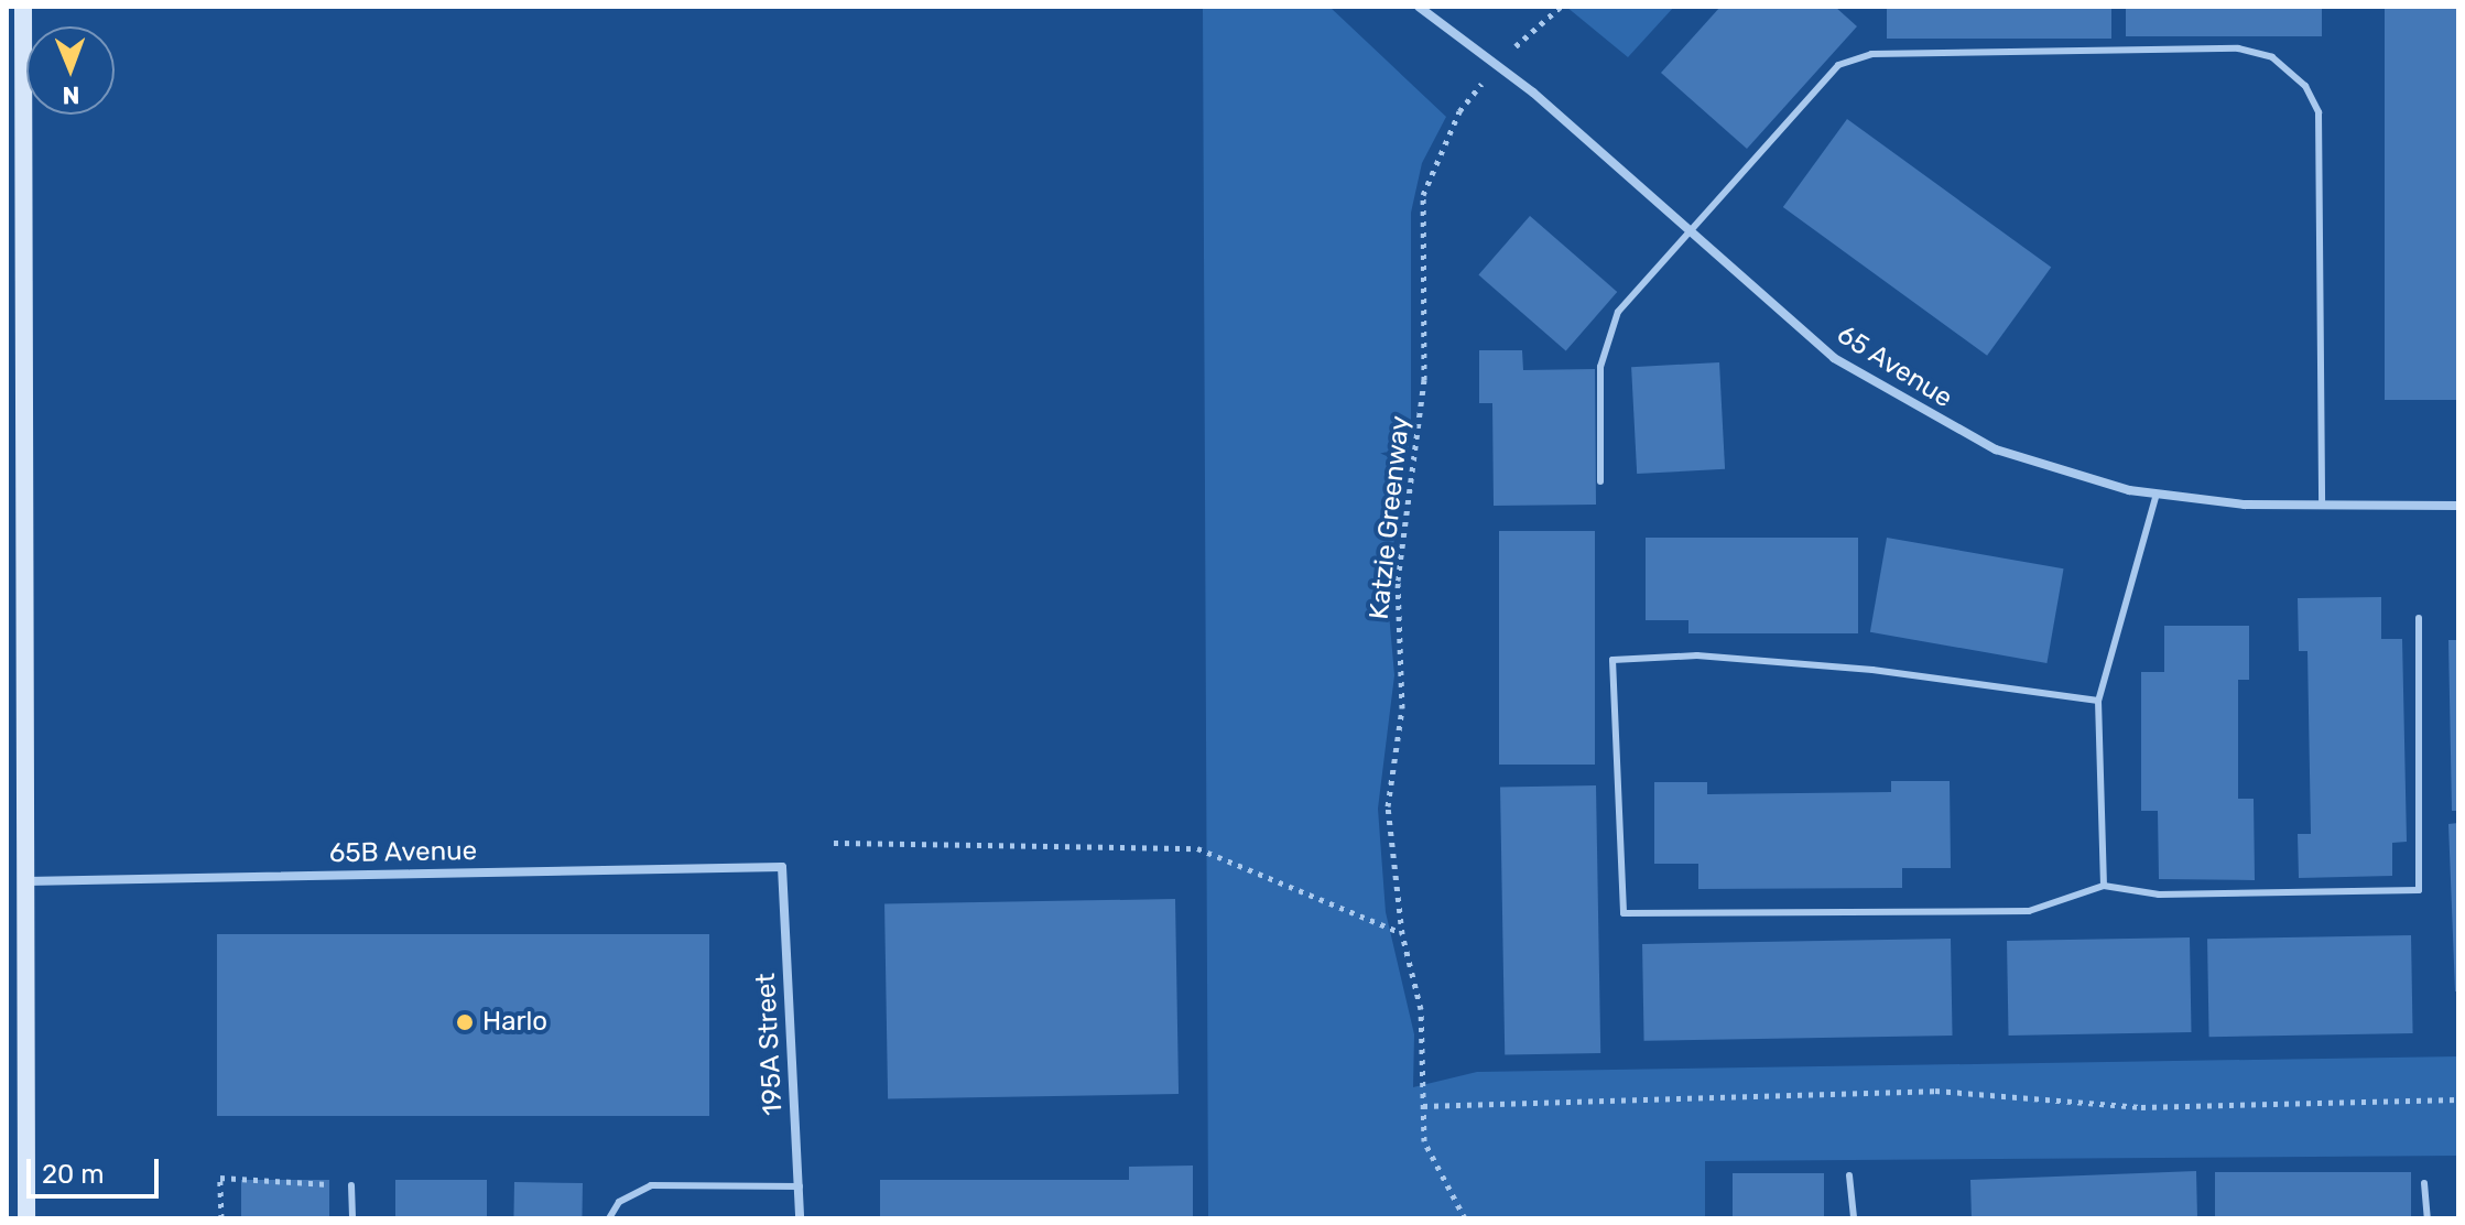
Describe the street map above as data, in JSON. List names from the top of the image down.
{
  "streets": {
    "street": ["65 Avenue", "65B Avenue", "195A Street"],
    "path": ["Katzie Greenway"]
  },
  "crossings": [
    ["65B Avenue", "195A Street"]
  ],
  "places": ["Harlo"],
  "scale_bar": "20 m",
  "north": "bottom"
}
